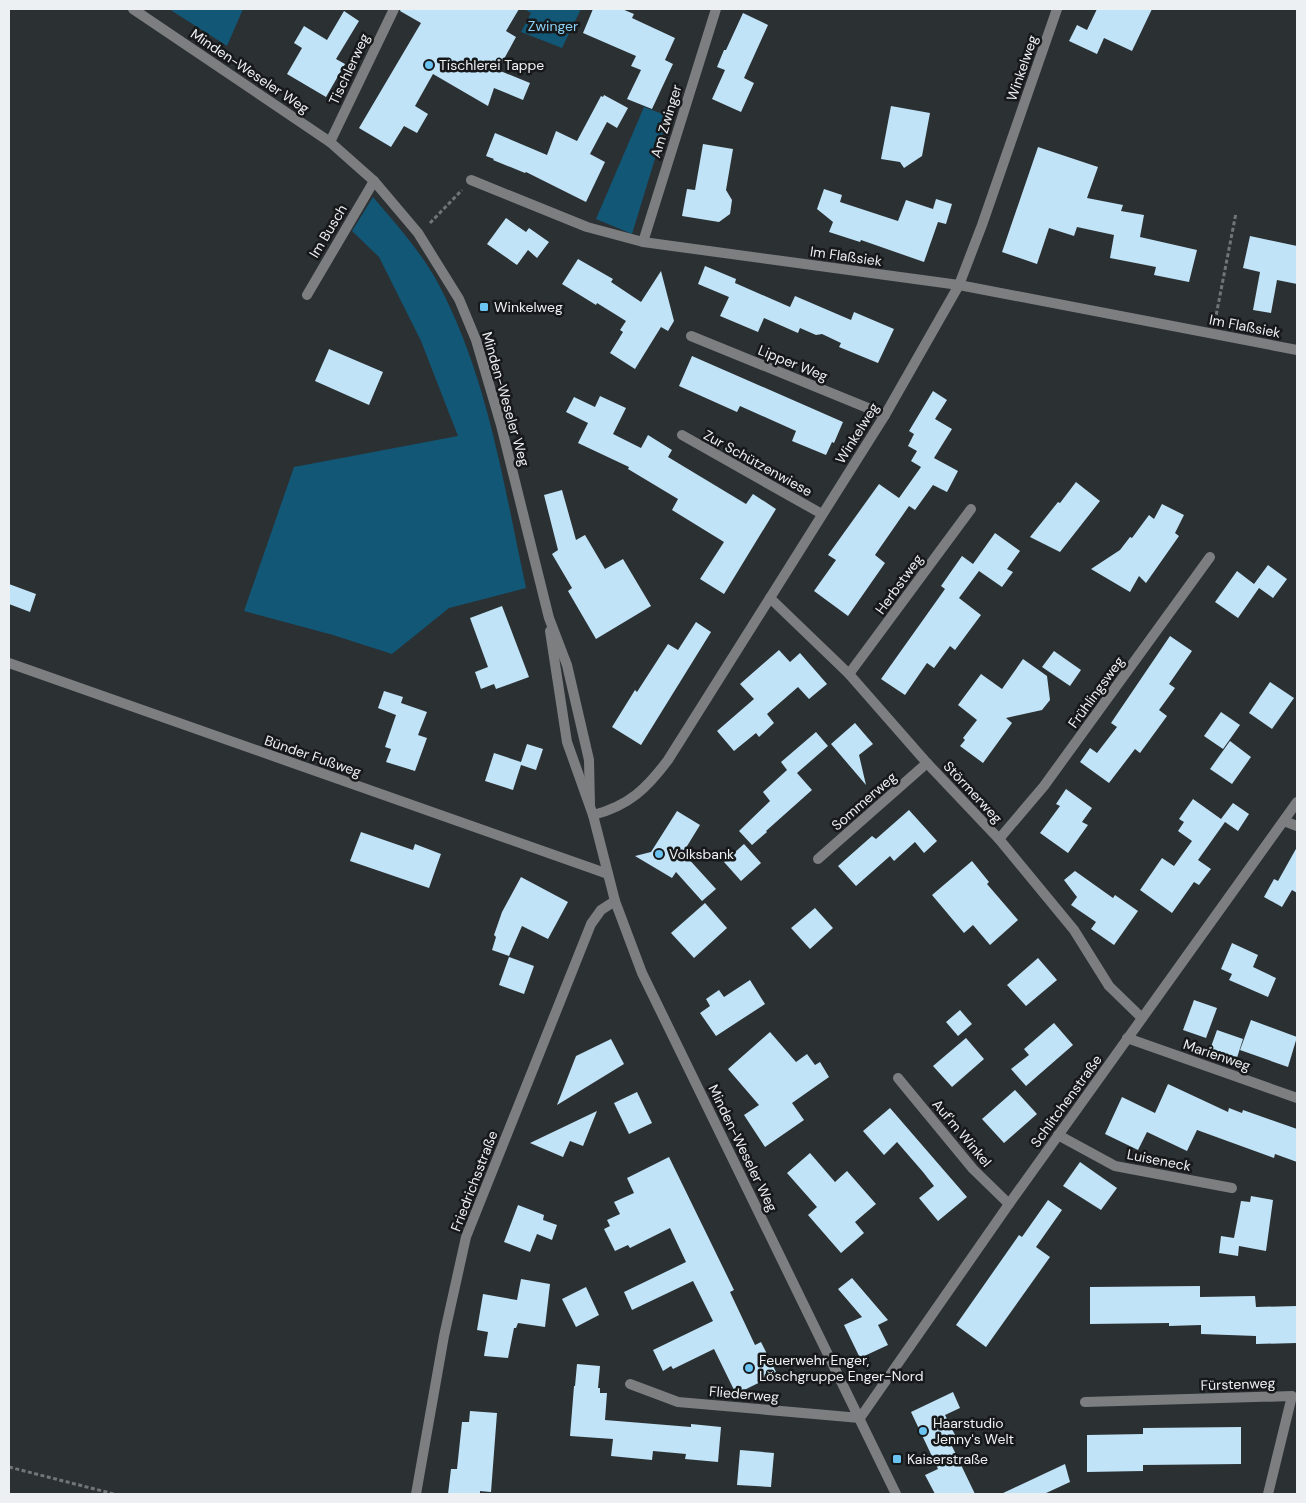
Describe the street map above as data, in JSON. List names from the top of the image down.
{
  "streets": {
    "street": [
      "Winkelweg",
      "Tischlerweg",
      "Minden-Weseler Weg",
      "Am Zwinger",
      "Im Busch",
      "Im Flaßsiek",
      "Lipper Weg",
      "Zur Schützenwiese",
      "Herbstweg",
      "Frühlingsweg",
      "Bünder Fußweg",
      "Störmerweg",
      "Sommerweg",
      "Marienweg",
      "Schlitchenstraße",
      "Auf'm Winkel",
      "Luiseneck",
      "Friedrichsstraße",
      "Fürstenweg",
      "Fliederweg"
    ]
  },
  "crossings": [
    ["Winkelweg", "Minden-Weseler Weg"],
    ["Winkelweg", "Im Flaßsiek"],
    ["Winkelweg", "Lipper Weg"],
    ["Winkelweg", "Zur Schützenwiese"],
    ["Winkelweg", "Störmerweg"],
    ["Tischlerweg", "Minden-Weseler Weg"],
    ["Minden-Weseler Weg", "Im Busch"],
    ["Minden-Weseler Weg", "Bünder Fußweg"],
    ["Minden-Weseler Weg", "Schlitchenstraße"],
    ["Minden-Weseler Weg", "Friedrichsstraße"],
    ["Minden-Weseler Weg", "Fliederweg"],
    ["Am Zwinger", "Im Flaßsiek"],
    ["Herbstweg", "Störmerweg"],
    ["Frühlingsweg", "Störmerweg"],
    ["Störmerweg", "Sommerweg"],
    ["Störmerweg", "Schlitchenstraße"],
    ["Marienweg", "Schlitchenstraße"],
    ["Schlitchenstraße", "Auf'm Winkel"],
    ["Schlitchenstraße", "Luiseneck"],
    ["Schlitchenstraße", "Fliederweg"]
  ],
  "parks": ["Zwinger"],
  "places": {
    "other": [
      "Tischlerei Tappe",
      "Volksbank",
      "Feuerwehr Enger, Löschgruppe Enger-Nord",
      "Haarstudio Jenny's Welt"
    ],
    "transit": ["Winkelweg", "Kaiserstraße"]
  }
}
